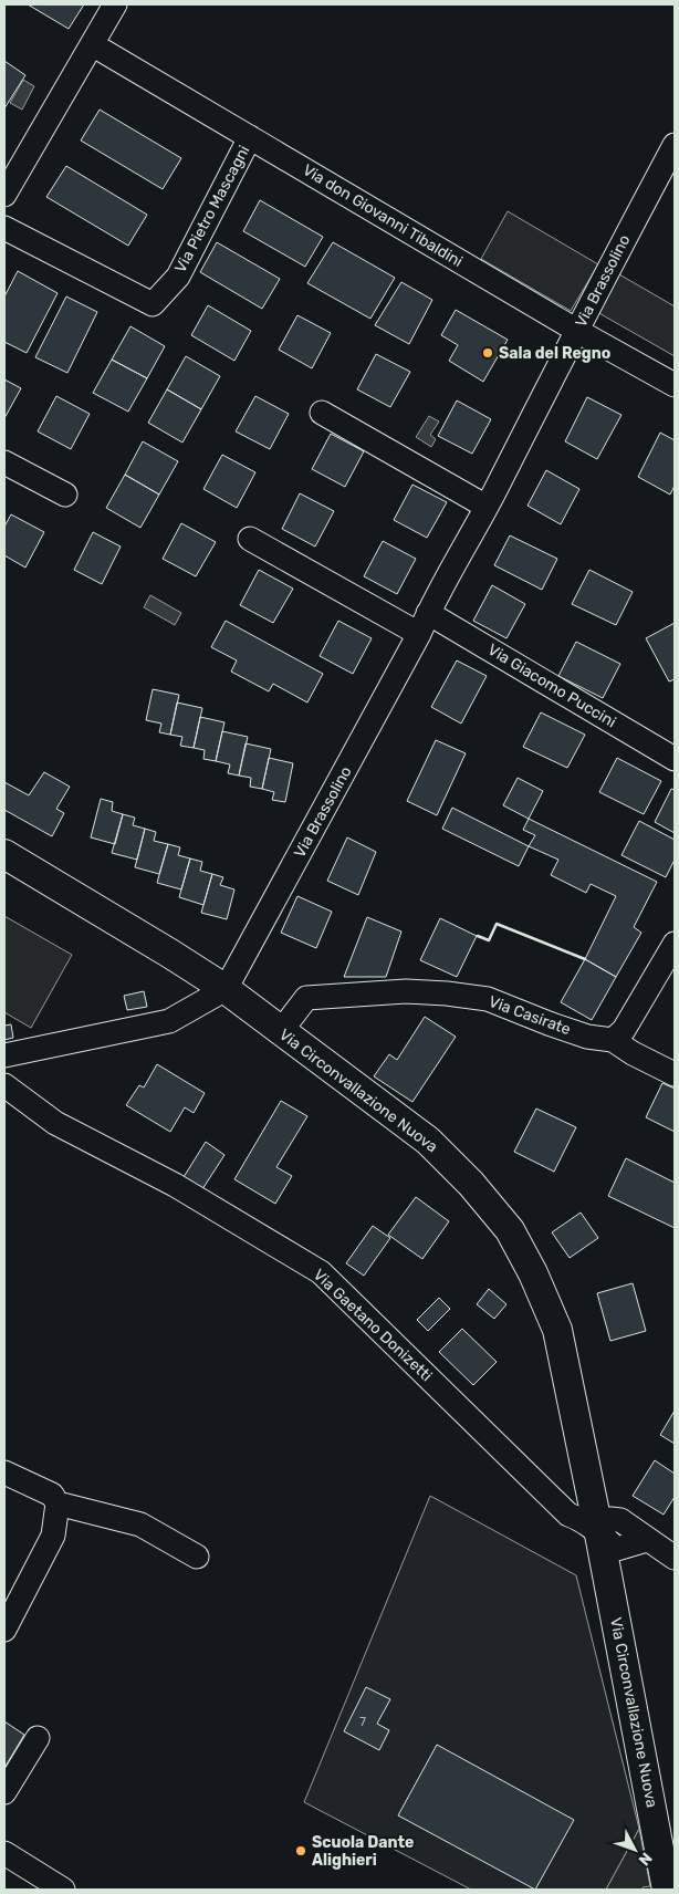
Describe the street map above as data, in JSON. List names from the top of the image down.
{
  "streets": {
    "main road": ["Via Circonvallazione Nuova"],
    "street": [
      "Via Pietro Mascagni",
      "Via don Giovanni Tibaldini",
      "Via Brassolino",
      "Via Giacomo Puccini",
      "Via Casirate",
      "Via Gaetano Donizetti"
    ]
  },
  "crossings": [
    ["Via Pietro Mascagni", "Via don Giovanni Tibaldini"],
    ["Via don Giovanni Tibaldini", "Via Brassolino"],
    ["Via Brassolino", "Via Giacomo Puccini"],
    ["Via Brassolino", "Via Circonvallazione Nuova"],
    ["Via Casirate", "Via Circonvallazione Nuova"],
    ["Via Circonvallazione Nuova", "Via Gaetano Donizetti"]
  ],
  "places": ["Sala del Regno", "Scuola Dante Alighieri"],
  "house_numbers": ["7"],
  "north": "bottom right"
}
